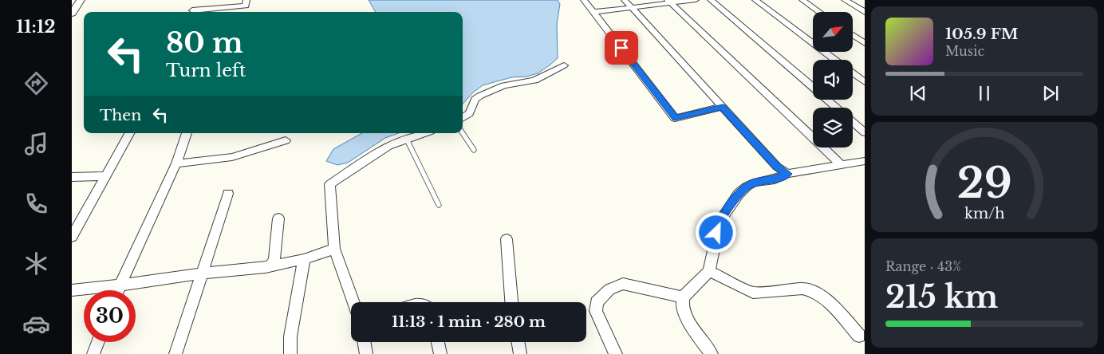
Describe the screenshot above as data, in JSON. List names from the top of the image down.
{
  "north": "top right",
  "page": {
    "tabs": "11:12",
    "turn": ["80 m", "Turn left"],
    "song": ["105.9 FM", "Music"],
    "then": "Then",
    "tile": ["Range · 43%", "215 km"],
    "limit": "30",
    "trip": "11:13 · 1 min · 280 m",
    "gauge": ["29", "km/h"]
  }
}
